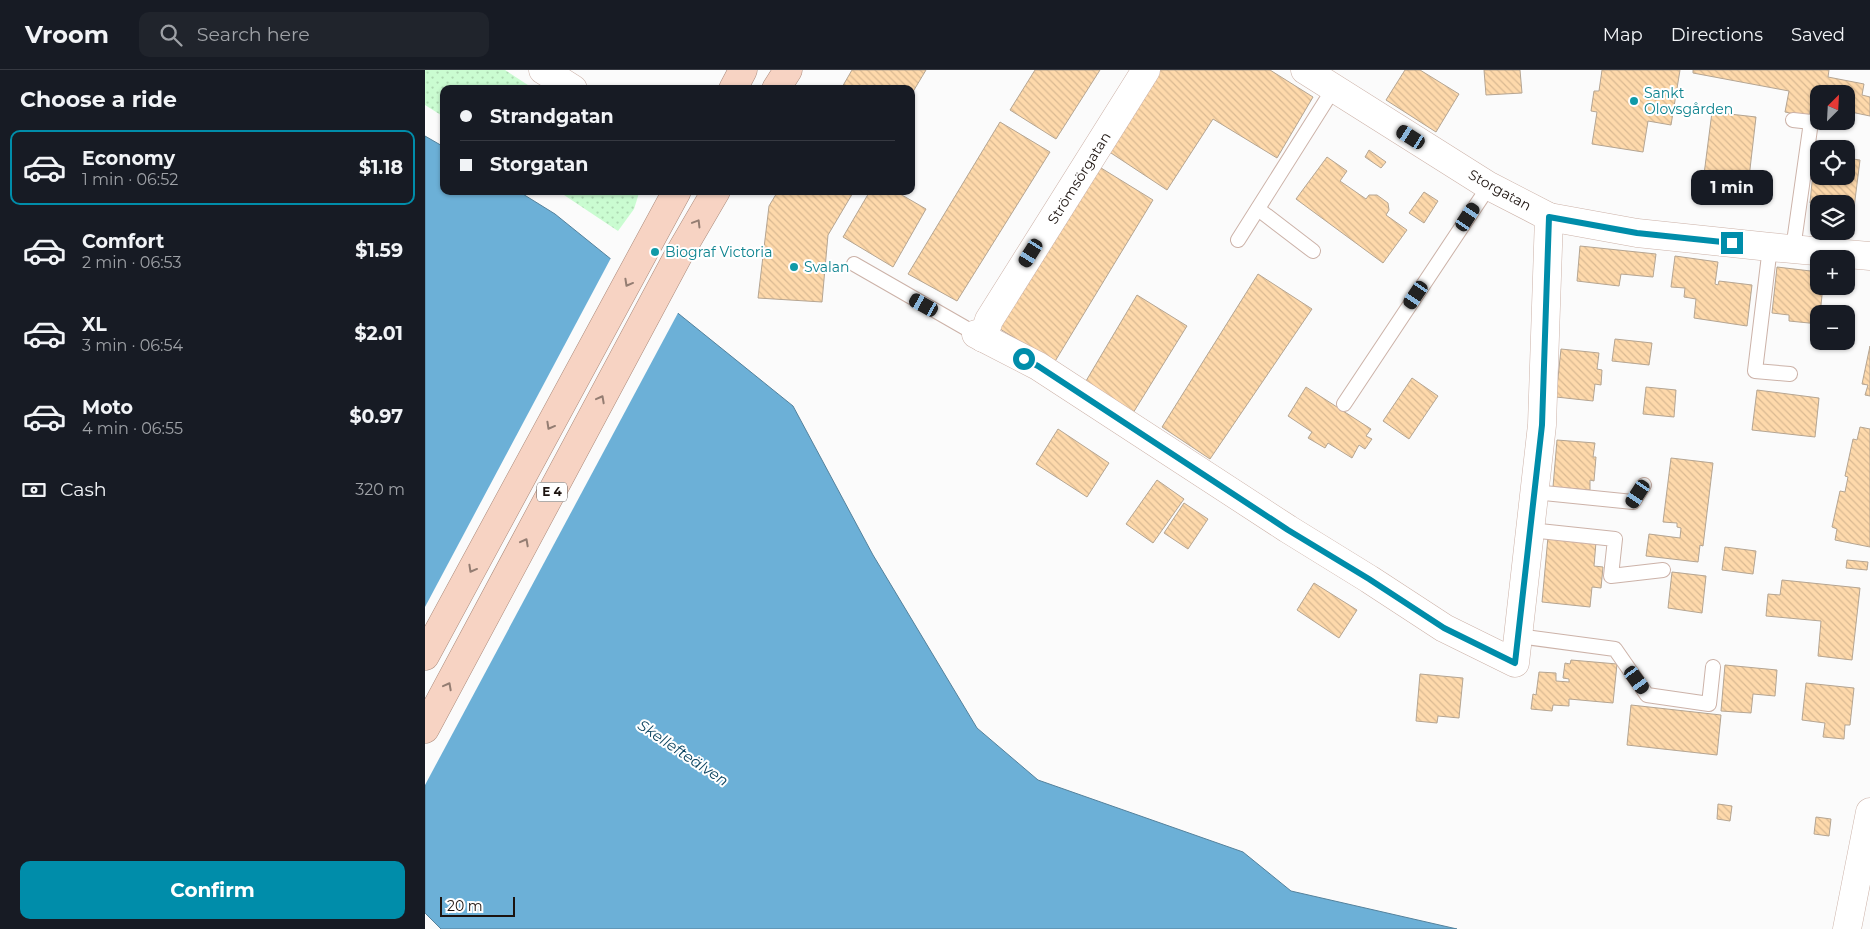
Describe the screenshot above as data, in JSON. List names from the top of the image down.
{
  "streets": {
    "highway": ["E 4"],
    "street": ["Strömsörgatan", "Storgatan"]
  },
  "water": ["Skellefteälven"],
  "places": ["Sankt Olovsgården", "Biograf Victoria", "Svalan"],
  "scale_bar": "20 m",
  "north": "top right",
  "page": {
    "header": "Vroom",
    "search": "Search here",
    "nav": ["Map", "Directions", "Saved"],
    "heading": "Choose a ride",
    "map_buttons": ["+", "−"],
    "banner": ["Strandgatan", "Storgatan"],
    "list": [
      {
        "name": "Economy",
        "note": "1 min · 06:52",
        "value": "$1.18"
      },
      {
        "name": "Comfort",
        "note": "2 min · 06:53",
        "value": "$1.59"
      },
      {
        "name": "XL",
        "note": "3 min · 06:54",
        "value": "$2.01"
      },
      {
        "name": "Moto",
        "note": "4 min · 06:55",
        "value": "$0.97"
      }
    ],
    "bubble": "1 min",
    "pay": ["Cash", "320 m"],
    "buttons": "Confirm",
    "scale": "20 m"
  }
}
